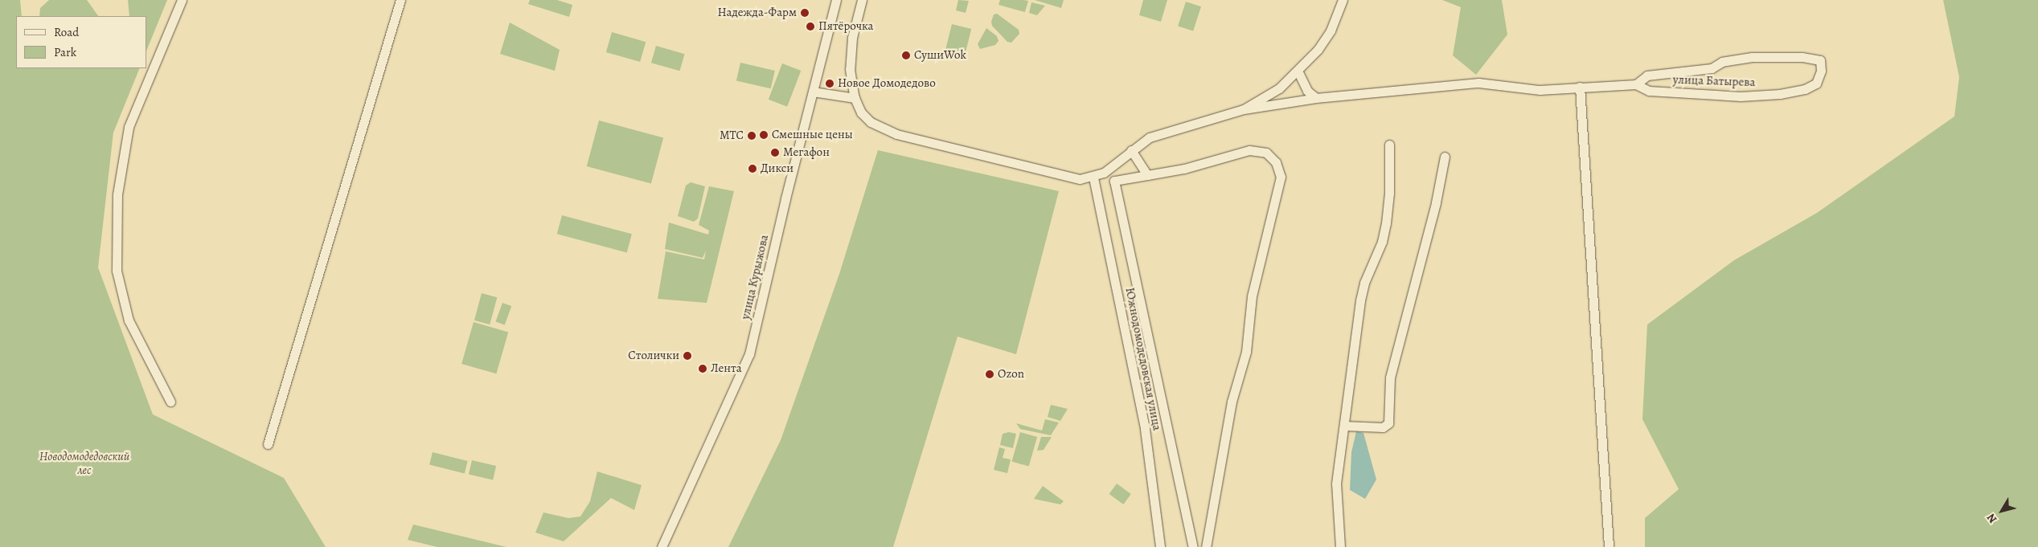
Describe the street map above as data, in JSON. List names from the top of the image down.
{
  "streets": {
    "street": ["улица Батырева", "улица Курыжова", "Южнодомодедовская улица"]
  },
  "parks": ["Новодомодедовский лес"],
  "places": [
    "Надежда-Фарм",
    "Пятёрочка",
    "СушиWok",
    "Новое Домодедово",
    "Смешные цены",
    "МТС",
    "Мегафон",
    "Дикси",
    "Столички",
    "Лента",
    "Ozon"
  ],
  "legend": ["Road", "Park"],
  "north": "bottom left"
}
